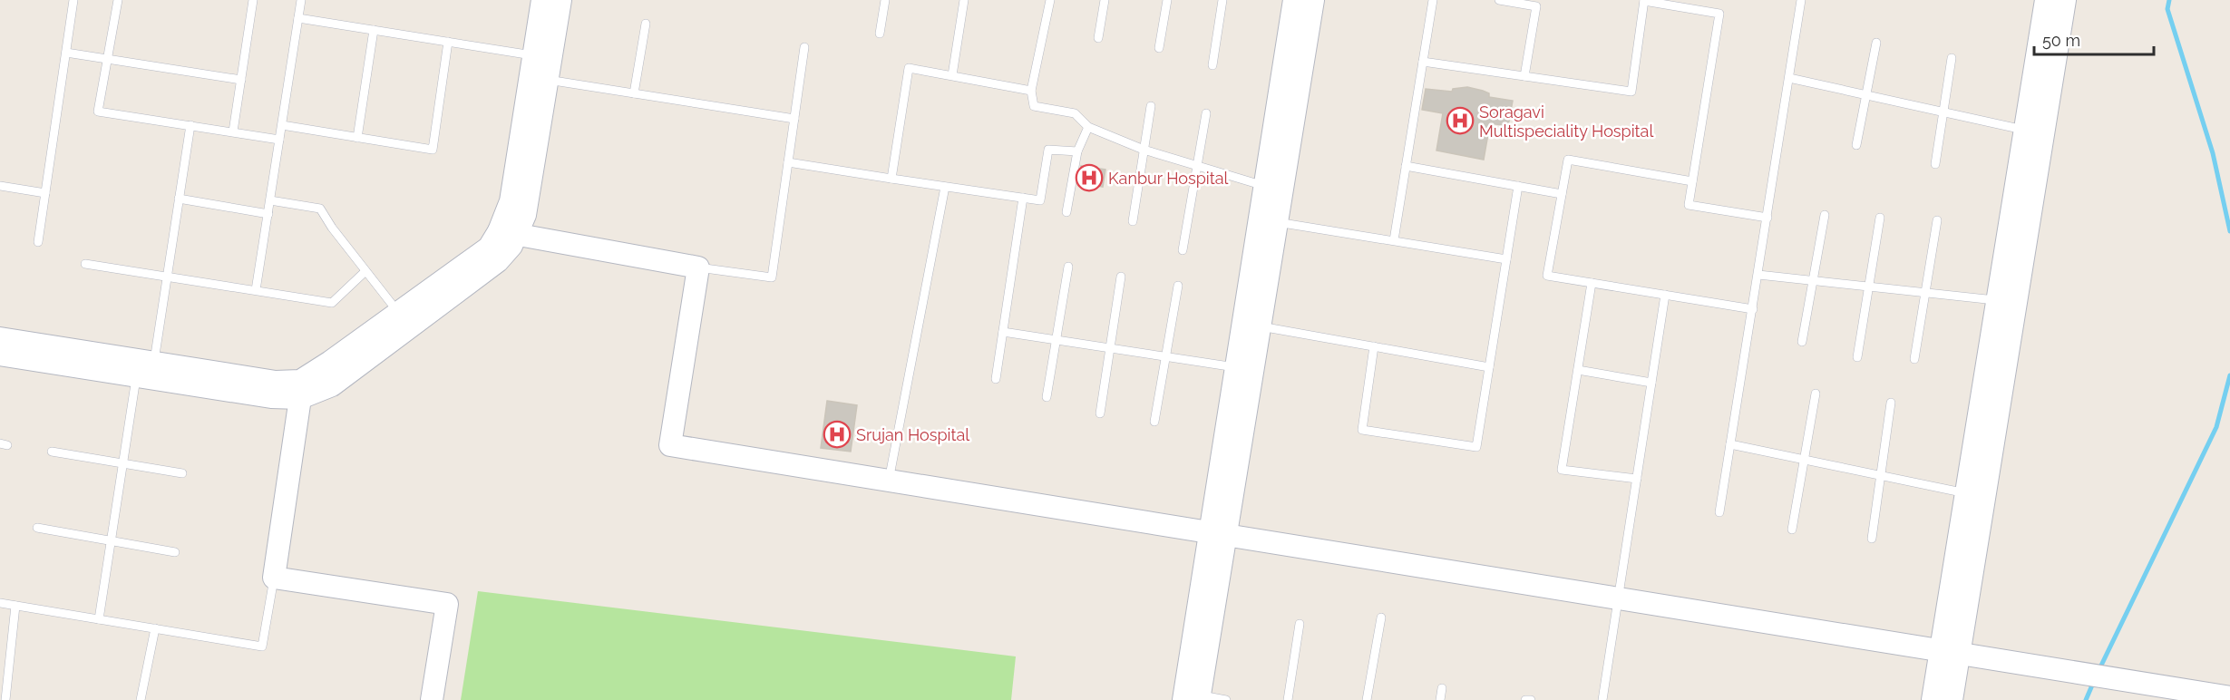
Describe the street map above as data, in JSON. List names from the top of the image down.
{
  "places": {
    "hospital": ["Soragavi Multispeciality Hospital", "Kanbur Hospital", "Srujan Hospital"]
  },
  "scale_bar": "50 m"
}
